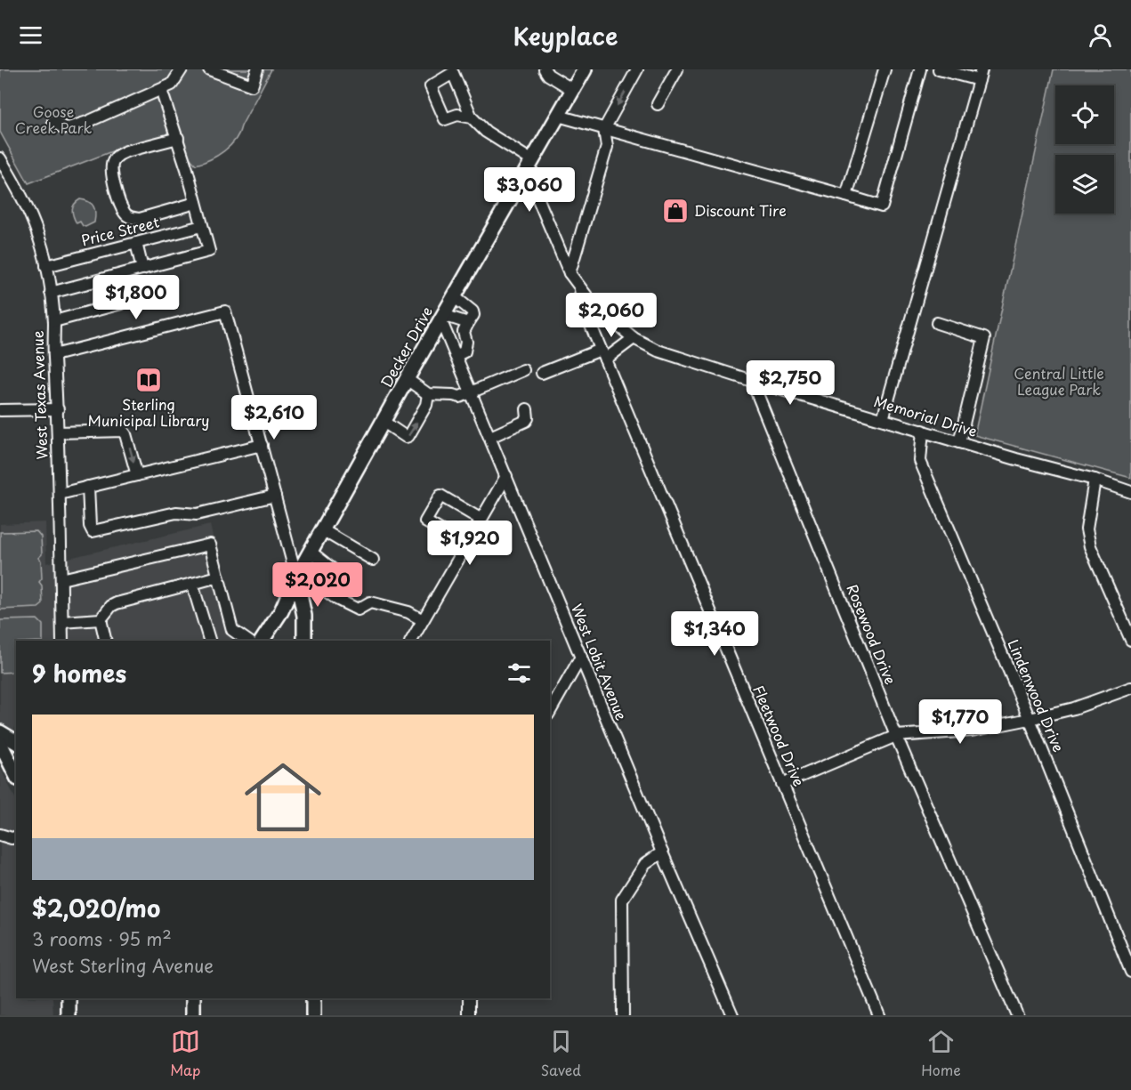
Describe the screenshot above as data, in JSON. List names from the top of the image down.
{
  "streets": {
    "main road": ["Decker Drive"],
    "street": [
      "Price Street",
      "West Texas Avenue",
      "Memorial Drive",
      "Rosewood Drive",
      "West Lobit Avenue",
      "Lindenwood Drive",
      "Fleetwood Drive"
    ]
  },
  "crossings": [
    ["Price Street", "West Texas Avenue"],
    ["Decker Drive", "Memorial Drive"],
    ["Decker Drive", "West Lobit Avenue"],
    ["Memorial Drive", "Rosewood Drive"],
    ["Memorial Drive", "Lindenwood Drive"],
    ["Memorial Drive", "Fleetwood Drive"]
  ],
  "parks": ["Goose Creek Park", "Central Little League Park"],
  "places": {
    "shop": ["Discount Tire"],
    "library": ["Sterling Municipal Library"]
  },
  "page": {
    "header": "Keyplace",
    "price": [
      "$3,060",
      "$1,800",
      "$2,060",
      "$2,750",
      "$2,610",
      "$1,920",
      "$2,020",
      "$1,340",
      "$1,770"
    ],
    "heading": "9 homes",
    "list": [
      {
        "name": "$2,020/mo",
        "note": "3 rooms · 95 m² · West Sterling Avenue"
      }
    ],
    "tabs": ["Map", "Saved", "Home"]
  }
}
